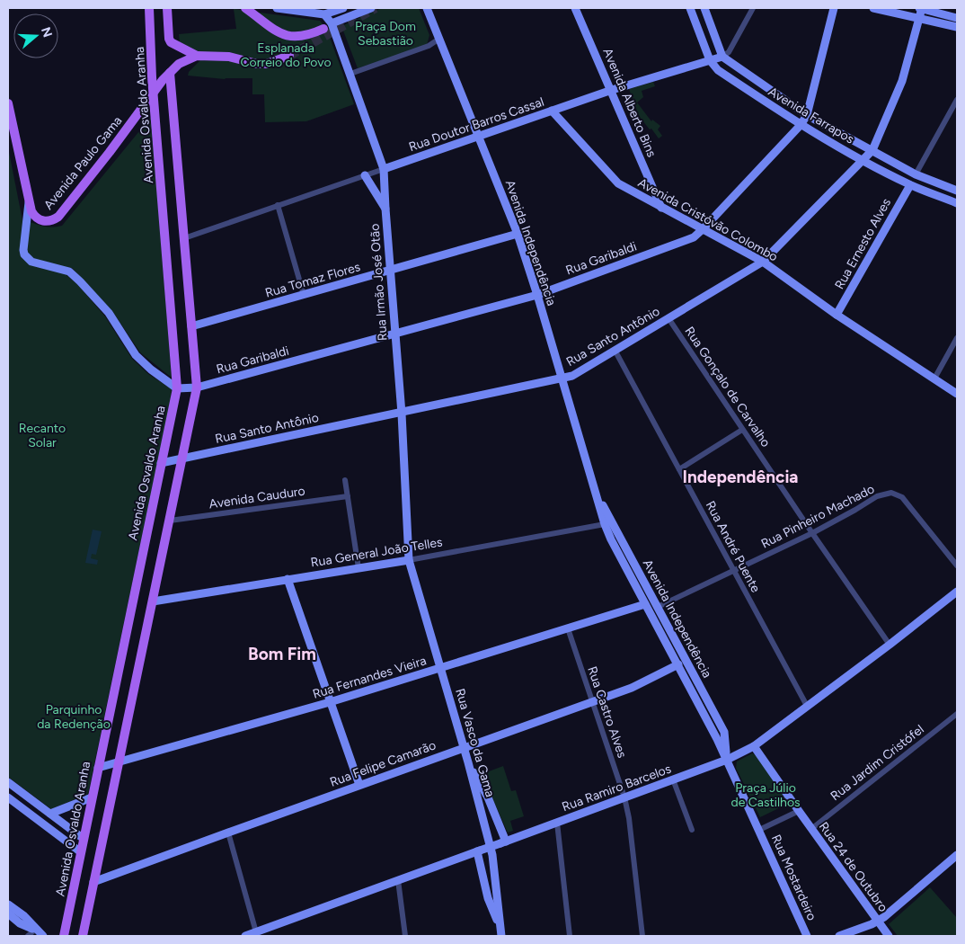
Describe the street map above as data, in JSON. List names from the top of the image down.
{
  "streets": {
    "main road": ["Avenida Osvaldo Aranha", "Avenida Paulo Gama"],
    "street": [
      "Avenida Alberto Bins",
      "Avenida Farrapos",
      "Rua Doutor Barros Cassal",
      "Avenida Cristóvão Colombo",
      "Avenida Independência",
      "Rua Ernesto Alves",
      "Rua Garibaldi",
      "Rua Tomaz Flores",
      "Rua Irmão José Otão",
      "Rua Santo Antônio",
      "Rua Gonçalo de Carvalho",
      "Avenida Cauduro",
      "Rua Pinheiro Machado",
      "Rua André Puente",
      "Rua General João Telles",
      "Rua Fernandes Vieira",
      "Rua Castro Alves",
      "Rua Vasco da Gama",
      "Rua Jardim Cristófel",
      "Rua Felipe Camarão",
      "Rua Ramiro Barcelos",
      "Rua 24 de Outubro",
      "Rua Mostardeiro"
    ]
  },
  "crossings": [
    ["Avenida Alberto Bins", "Rua Doutor Barros Cassal"],
    ["Avenida Alberto Bins", "Avenida Cristóvão Colombo"],
    ["Avenida Osvaldo Aranha", "Avenida Paulo Gama"],
    ["Avenida Osvaldo Aranha", "Rua Garibaldi"],
    ["Avenida Osvaldo Aranha", "Rua Santo Antônio"],
    ["Avenida Osvaldo Aranha", "Rua Fernandes Vieira"],
    ["Avenida Farrapos", "Rua Doutor Barros Cassal"],
    ["Avenida Farrapos", "Rua Ernesto Alves"],
    ["Avenida Farrapos", "Rua Garibaldi"],
    ["Avenida Farrapos", "Rua Santo Antônio"],
    ["Rua Doutor Barros Cassal", "Avenida Cristóvão Colombo"],
    ["Rua Doutor Barros Cassal", "Avenida Independência"],
    ["Rua Doutor Barros Cassal", "Rua Irmão José Otão"],
    ["Avenida Cristóvão Colombo", "Rua Ernesto Alves"],
    ["Avenida Cristóvão Colombo", "Rua Garibaldi"],
    ["Avenida Cristóvão Colombo", "Rua Santo Antônio"],
    ["Avenida Independência", "Rua Garibaldi"],
    ["Avenida Independência", "Rua Tomaz Flores"],
    ["Avenida Independência", "Rua Santo Antônio"],
    ["Avenida Independência", "Rua Pinheiro Machado"],
    ["Avenida Independência", "Rua General João Telles"],
    ["Avenida Independência", "Rua Fernandes Vieira"],
    ["Avenida Independência", "Rua Felipe Camarão"],
    ["Avenida Independência", "Rua Ramiro Barcelos"],
    ["Avenida Independência", "Rua Mostardeiro"],
    ["Rua Garibaldi", "Rua Irmão José Otão"],
    ["Rua Tomaz Flores", "Rua Irmão José Otão"],
    ["Rua Irmão José Otão", "Rua Santo Antônio"],
    ["Rua Irmão José Otão", "Rua General João Telles"],
    ["Rua Irmão José Otão", "Rua Vasco da Gama"],
    ["Rua Santo Antônio", "Rua Gonçalo de Carvalho"],
    ["Rua Santo Antônio", "Rua André Puente"],
    ["Rua Gonçalo de Carvalho", "Rua Pinheiro Machado"],
    ["Rua Gonçalo de Carvalho", "Rua Ramiro Barcelos"],
    ["Rua Pinheiro Machado", "Rua André Puente"],
    ["Rua André Puente", "Rua Ramiro Barcelos"],
    ["Rua General João Telles", "Rua Vasco da Gama"],
    ["Rua Fernandes Vieira", "Rua Castro Alves"],
    ["Rua Fernandes Vieira", "Rua Vasco da Gama"],
    ["Rua Castro Alves", "Rua Felipe Camarão"],
    ["Rua Castro Alves", "Rua Ramiro Barcelos"],
    ["Rua Vasco da Gama", "Rua Felipe Camarão"],
    ["Rua Jardim Cristófel", "Rua 24 de Outubro"]
  ],
  "districts": ["Independência", "Bom Fim"],
  "parks": [
    "Praça Dom Sebastião",
    "Esplanada Correio do Povo",
    "Recanto Solar",
    "Parquinho da Redenção",
    "Praça Júlio de Castilhos"
  ],
  "north": "right"
}
